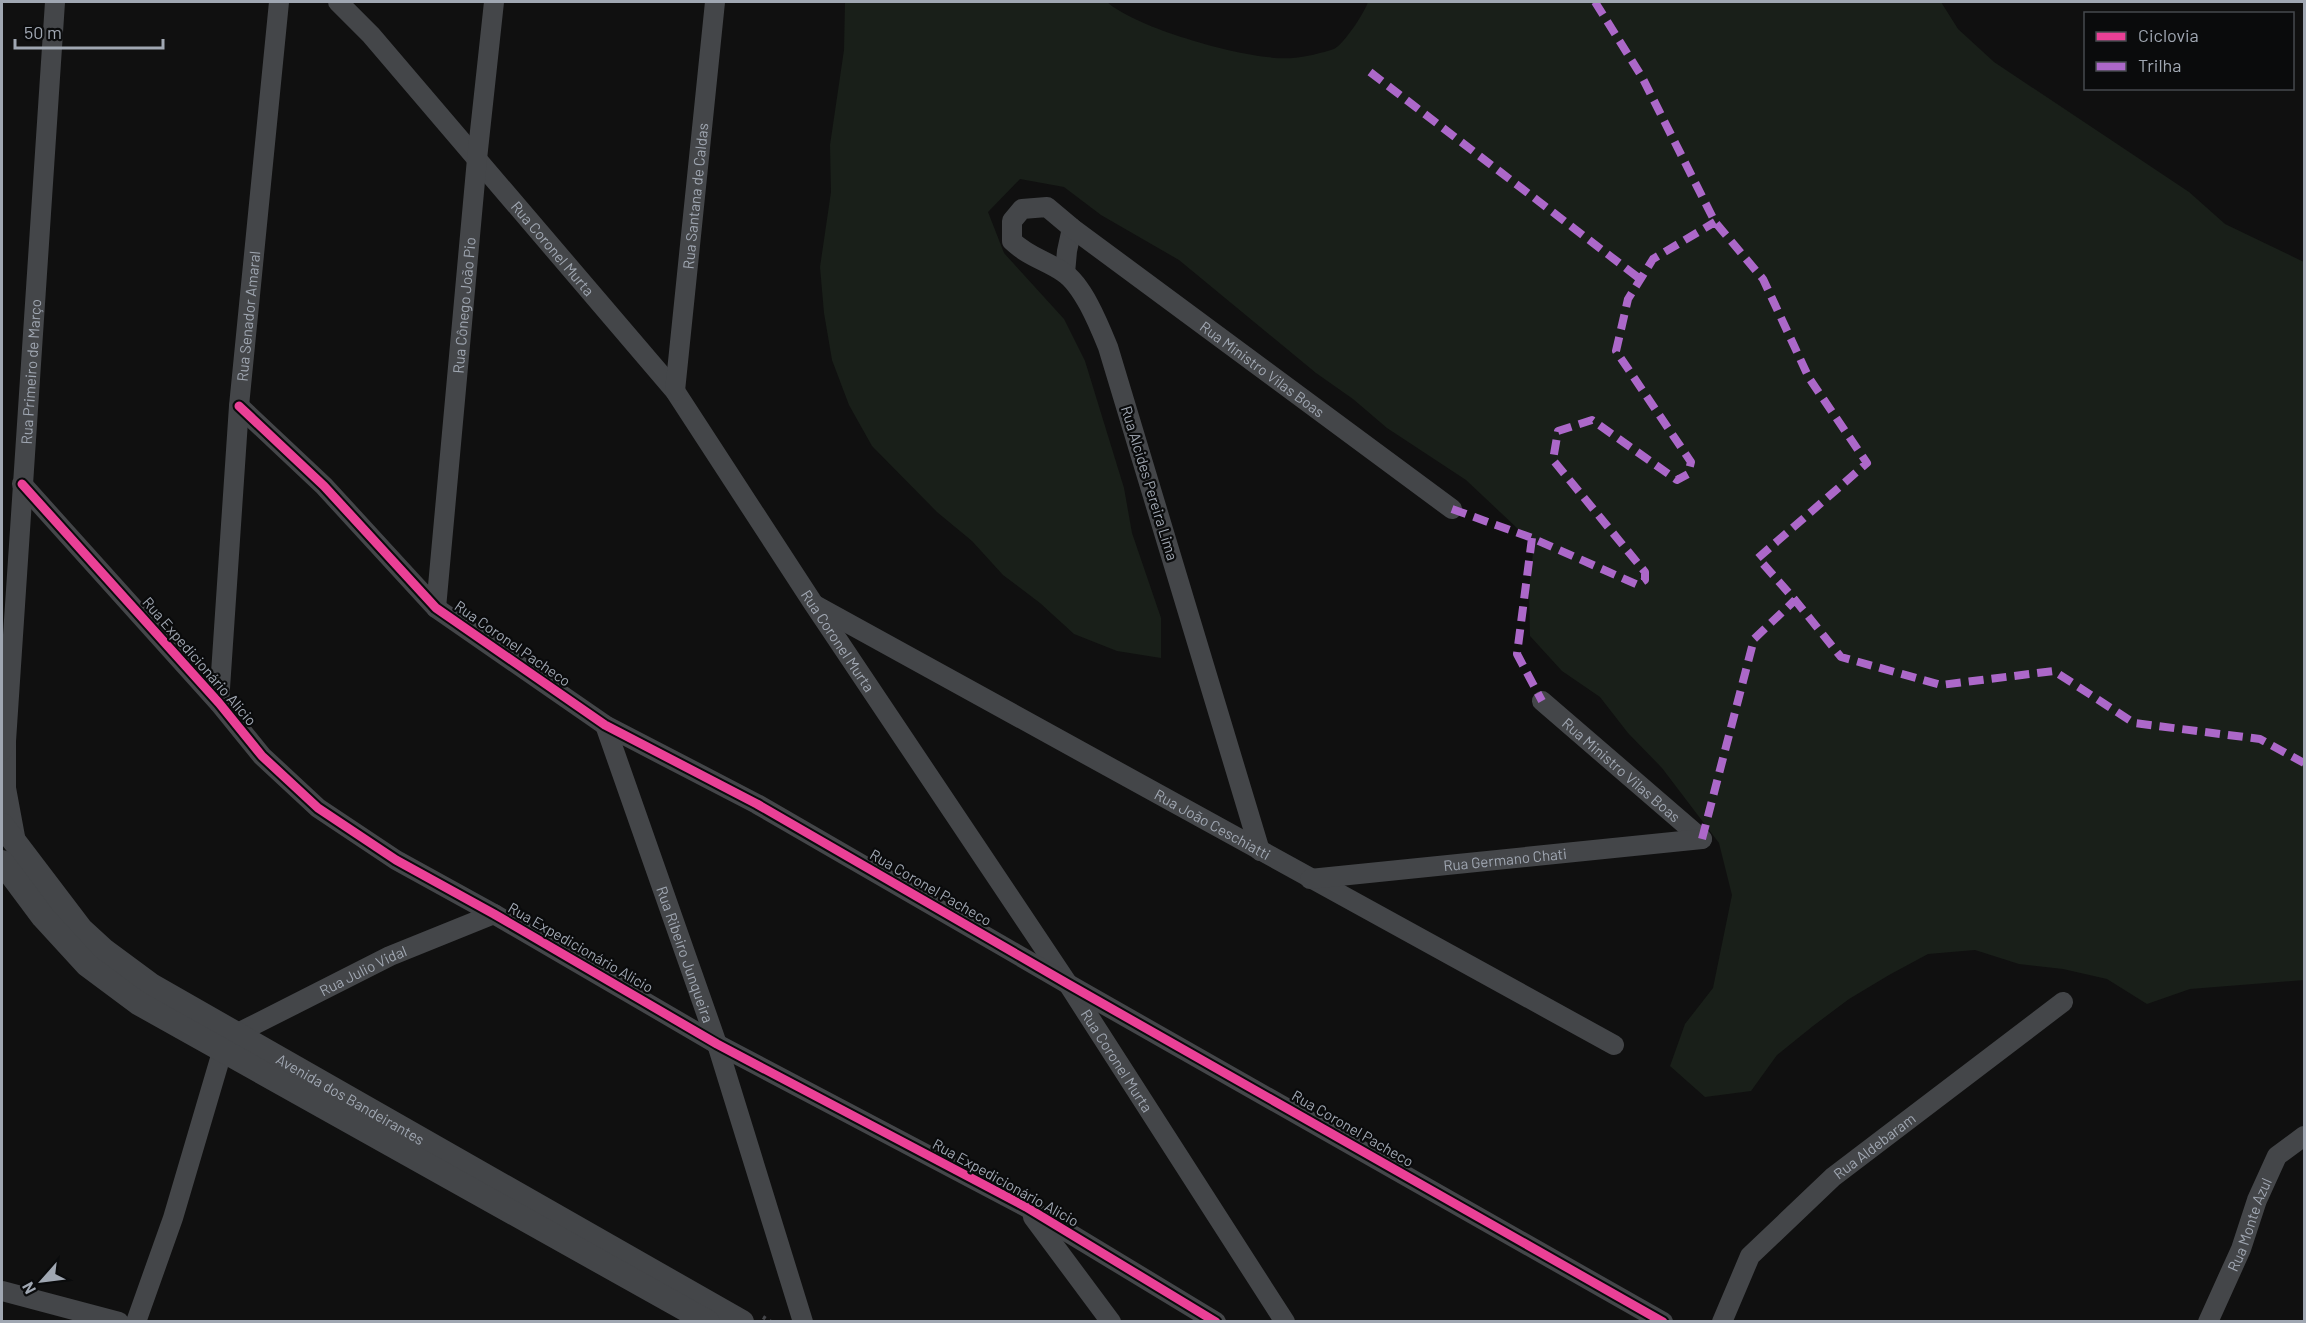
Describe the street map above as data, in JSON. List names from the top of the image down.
{
  "streets": {
    "street": [
      "Rua Santana de Caldas",
      "Rua Coronel Murta",
      "Rua Cônego João Pio",
      "Rua Senador Amaral",
      "Rua Ministro Vilas Boas",
      "Rua Primeiro de Março",
      "Rua Alcides Pereira Lima",
      "Rua Coronel Pacheco",
      "Rua Expedicionário Alicio",
      "Rua João Ceschiatti",
      "Rua Germano Chati",
      "Rua Ribeiro Junqueira",
      "Rua Julio Vidal",
      "Avenida dos Bandeirantes",
      "Rua Aldebaram",
      "Rua Monte Azul"
    ]
  },
  "crossings": [
    ["Rua Santana de Caldas", "Rua Coronel Murta"],
    ["Rua Coronel Murta", "Rua Cônego João Pio"],
    ["Rua Coronel Murta", "Rua Coronel Pacheco"],
    ["Rua Coronel Murta", "Rua João Ceschiatti"],
    ["Rua Cônego João Pio", "Rua Coronel Pacheco"],
    ["Rua Senador Amaral", "Rua Coronel Pacheco"],
    ["Rua Senador Amaral", "Rua Expedicionário Alicio"],
    ["Rua Ministro Vilas Boas", "Rua Alcides Pereira Lima"],
    ["Rua Ministro Vilas Boas", "Rua Germano Chati"],
    ["Rua Primeiro de Março", "Rua Expedicionário Alicio"],
    ["Rua Primeiro de Março", "Avenida dos Bandeirantes"],
    ["Rua Alcides Pereira Lima", "Rua João Ceschiatti"],
    ["Rua Coronel Pacheco", "Rua Ribeiro Junqueira"],
    ["Rua Expedicionário Alicio", "Rua Ribeiro Junqueira"],
    ["Rua Expedicionário Alicio", "Rua Julio Vidal"],
    ["Rua João Ceschiatti", "Rua Germano Chati"],
    ["Rua Julio Vidal", "Avenida dos Bandeirantes"]
  ],
  "legend": ["Ciclovia", "Trilha"],
  "scale_bar": "50 m",
  "north": "bottom left"
}
